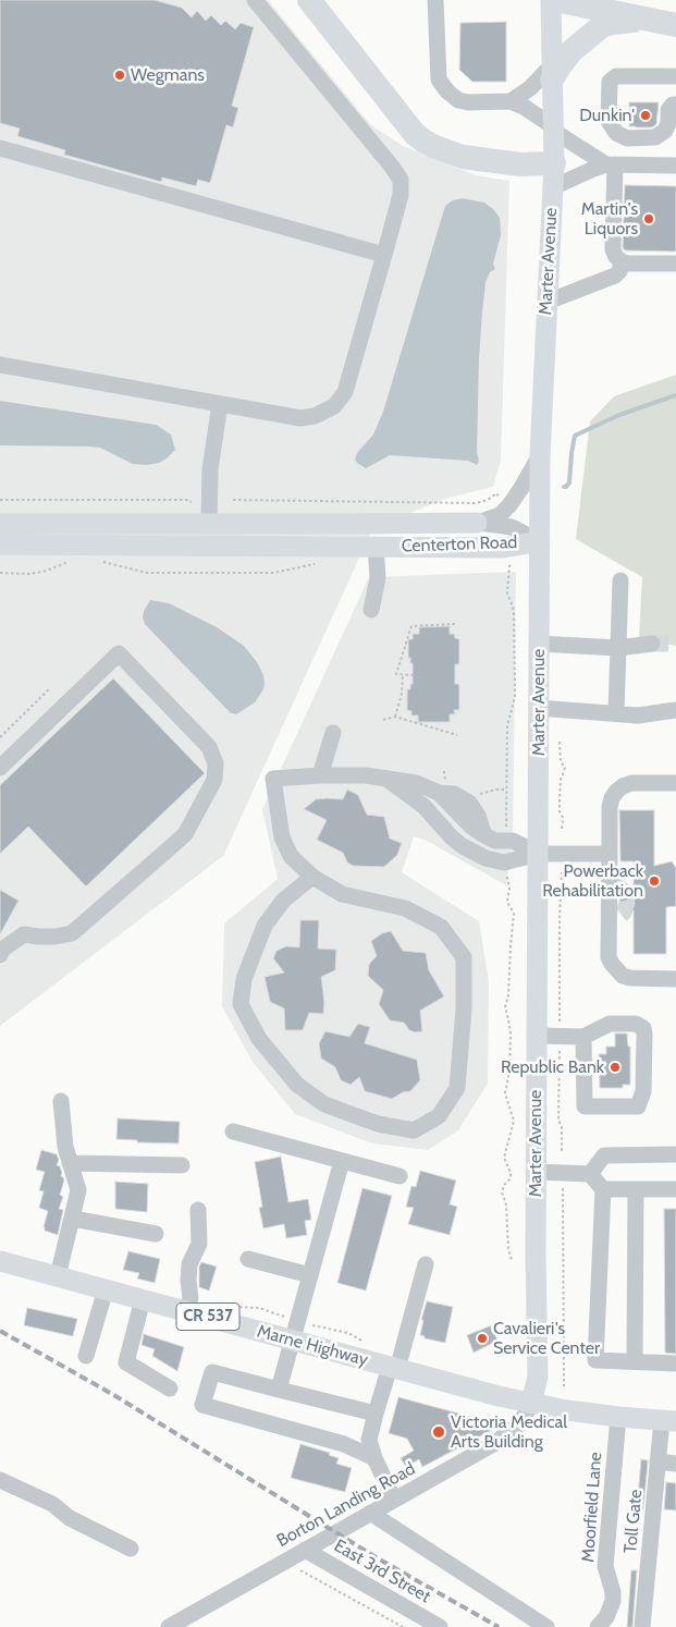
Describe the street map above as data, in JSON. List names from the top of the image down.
{
  "streets": {
    "main road": [
      "Marter Avenue",
      "Centerton Road",
      "CR 537",
      "Marne Highway"
    ],
    "street": [
      "Borton Landing Road",
      "Moorfield Lane",
      "Toll Gate",
      "East 3rd Street"
    ]
  },
  "crossings": [
    ["Marter Avenue", "Centerton Road"],
    ["Marter Avenue", "CR 537"],
    ["Marter Avenue", "Marne Highway"],
    ["Marter Avenue", "Borton Landing Road"],
    ["CR 537", "Marne Highway"],
    ["CR 537", "Borton Landing Road"],
    ["CR 537", "Moorfield Lane"],
    ["CR 537", "Toll Gate"],
    ["Marne Highway", "Borton Landing Road"],
    ["Borton Landing Road", "East 3rd Street"]
  ],
  "places": [
    "Wegmans",
    "Dunkin'",
    "Martin's Liquors",
    "Powerback Rehabilitation",
    "Republic Bank",
    "Cavalieri's Service Center",
    "Victoria Medical Arts Building"
  ]
}
